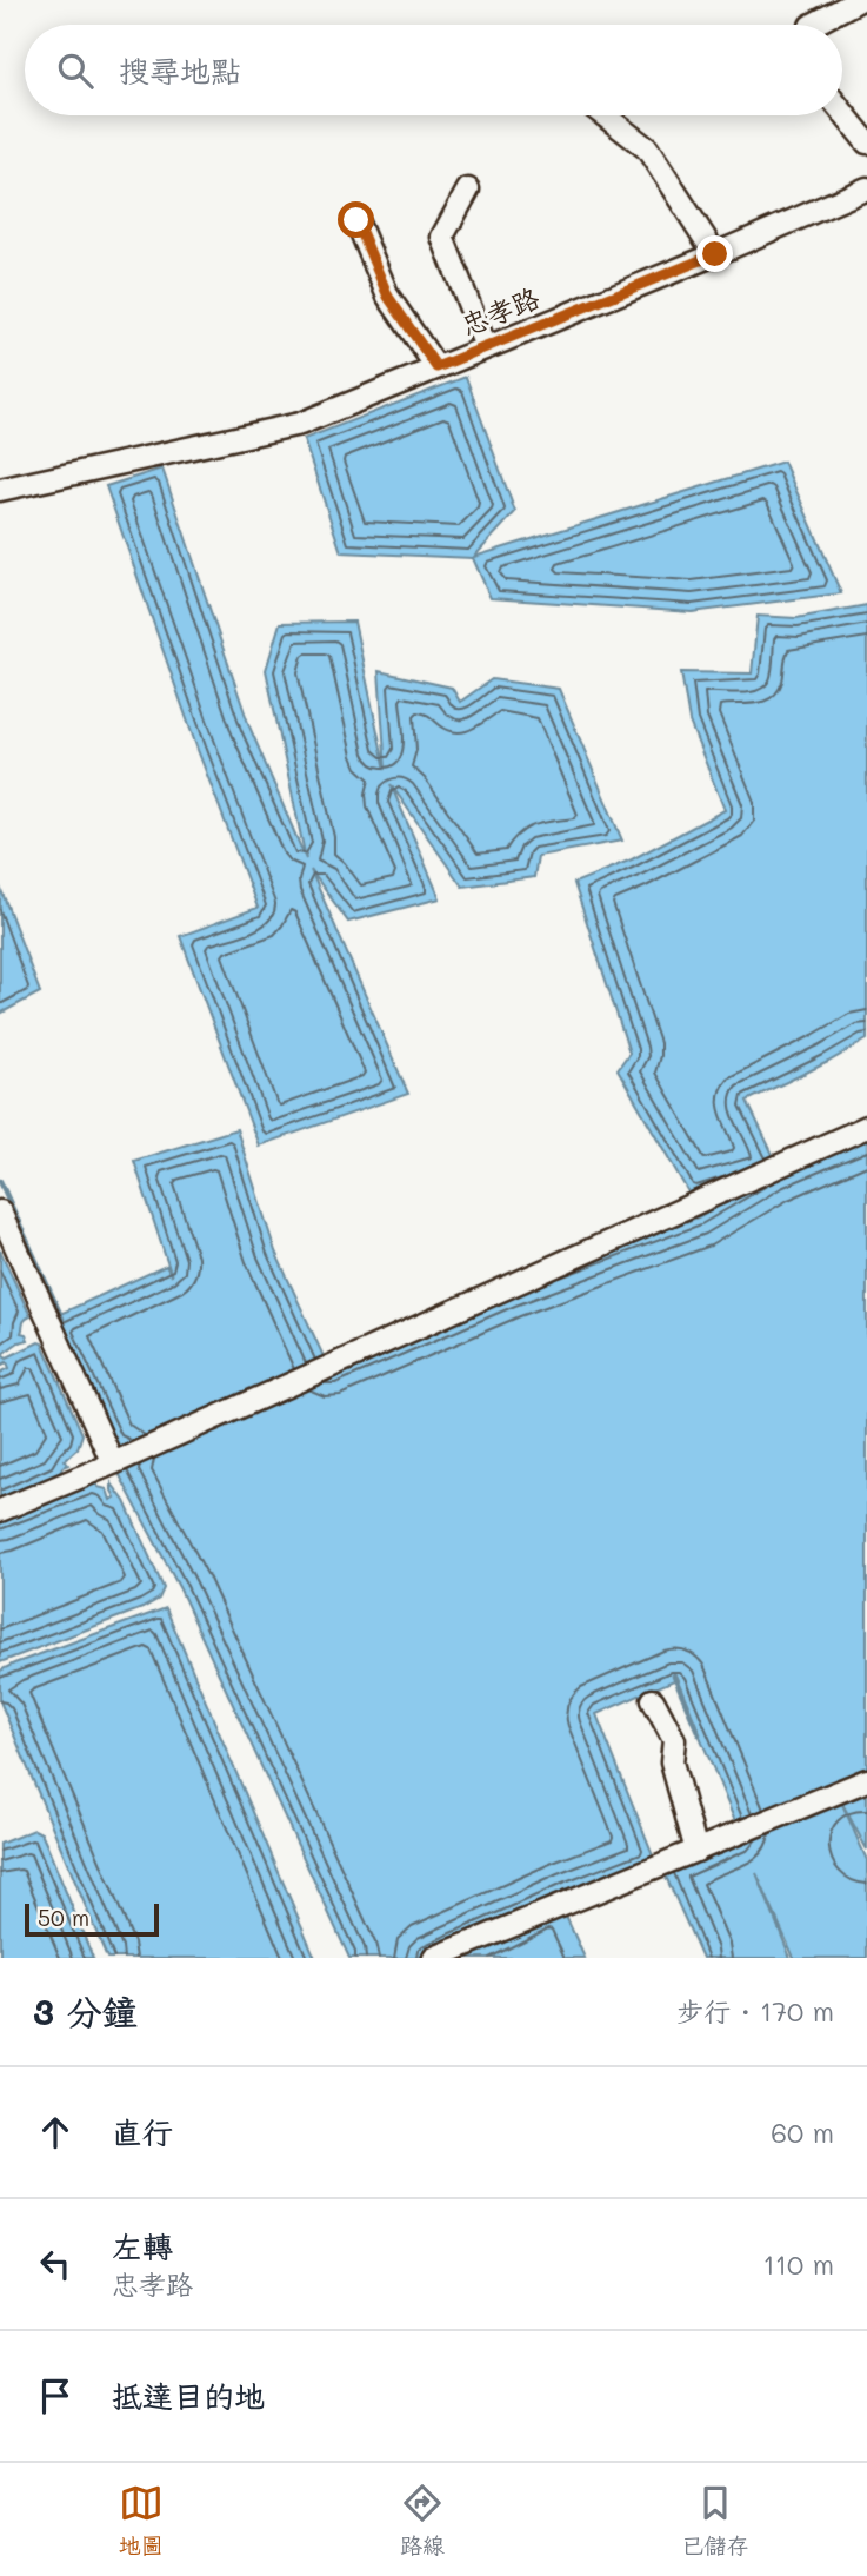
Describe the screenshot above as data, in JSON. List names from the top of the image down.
{
  "streets": {
    "street": ["忠孝路"]
  },
  "scale_bar": "50 m",
  "page": {
    "search": "搜尋地點",
    "scale": "50 m",
    "heading": ["3 分鐘", "步行 · 170 m"],
    "list": [
      ["直行", "60 m"],
      ["左轉", "忠孝路", "110 m"],
      "抵達目的地"
    ],
    "nav": ["地圖", "路線", "已儲存"]
  }
}
